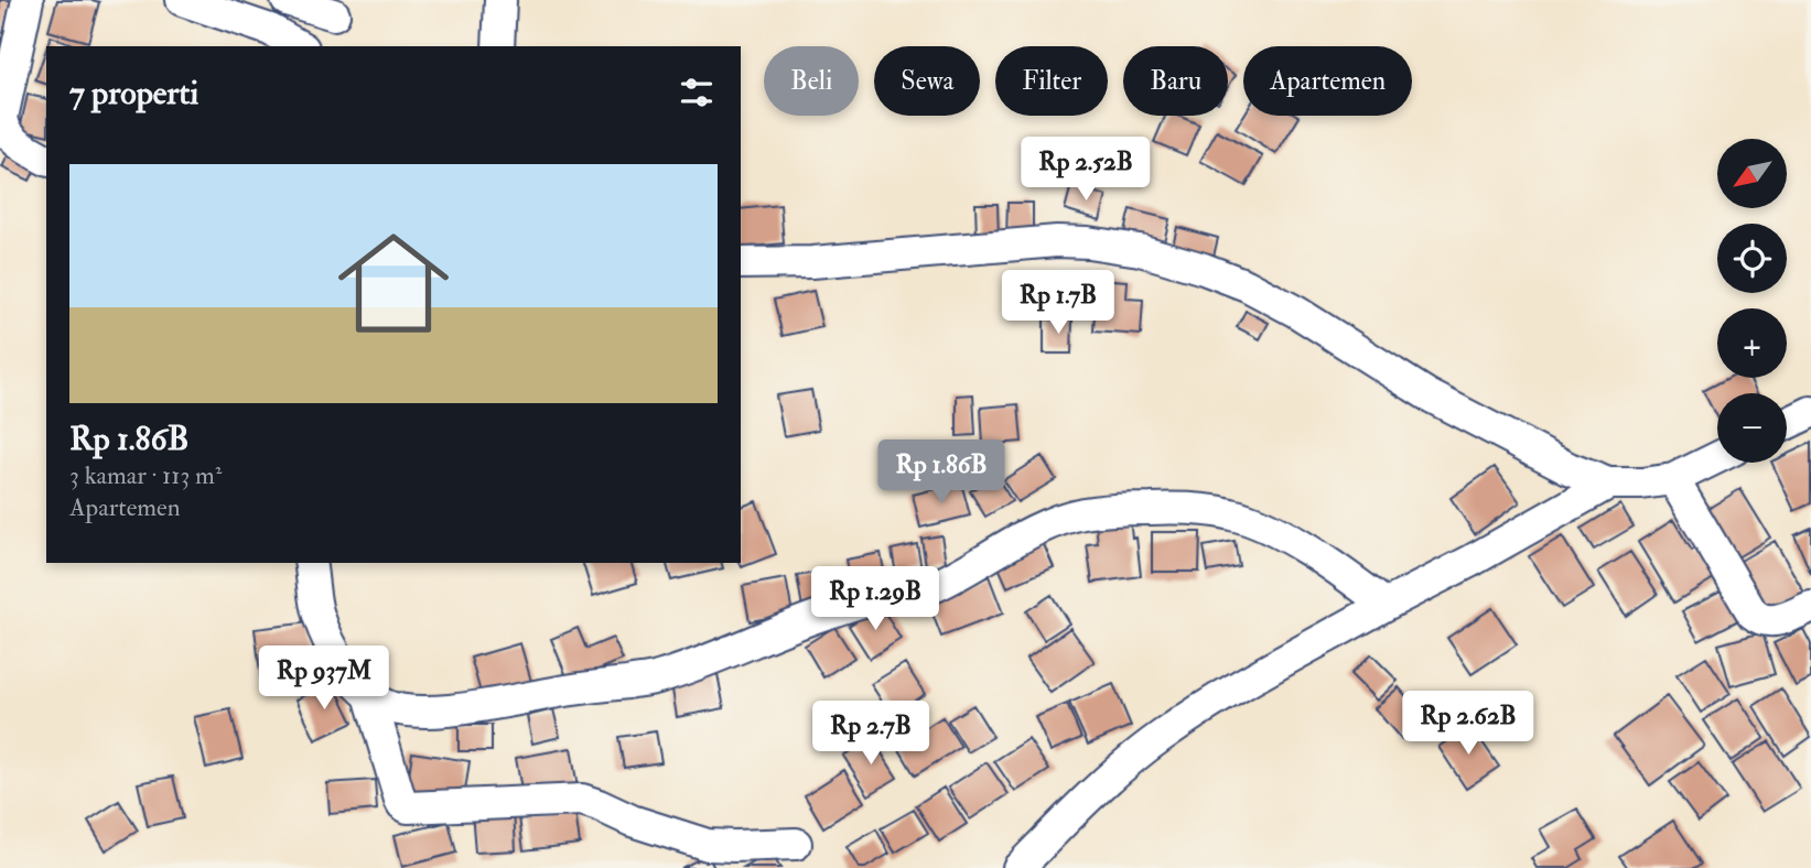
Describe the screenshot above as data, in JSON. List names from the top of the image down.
{
  "north": "bottom left",
  "page": {
    "chip": [
      "Beli",
      "Sewa",
      "Filter",
      "Baru",
      "Apartemen"
    ],
    "heading": "7 properti",
    "price": [
      "Rp 2.52B",
      "Rp 1.7B",
      "Rp 1.86B",
      "Rp 1.29B",
      "Rp 937M",
      "Rp 2.62B",
      "Rp 2.7B"
    ],
    "map_buttons": ["+", "−"],
    "list": [
      {
        "name": "Rp 1.86B",
        "note": "3 kamar · 113 m² · Apartemen"
      }
    ]
  }
}
